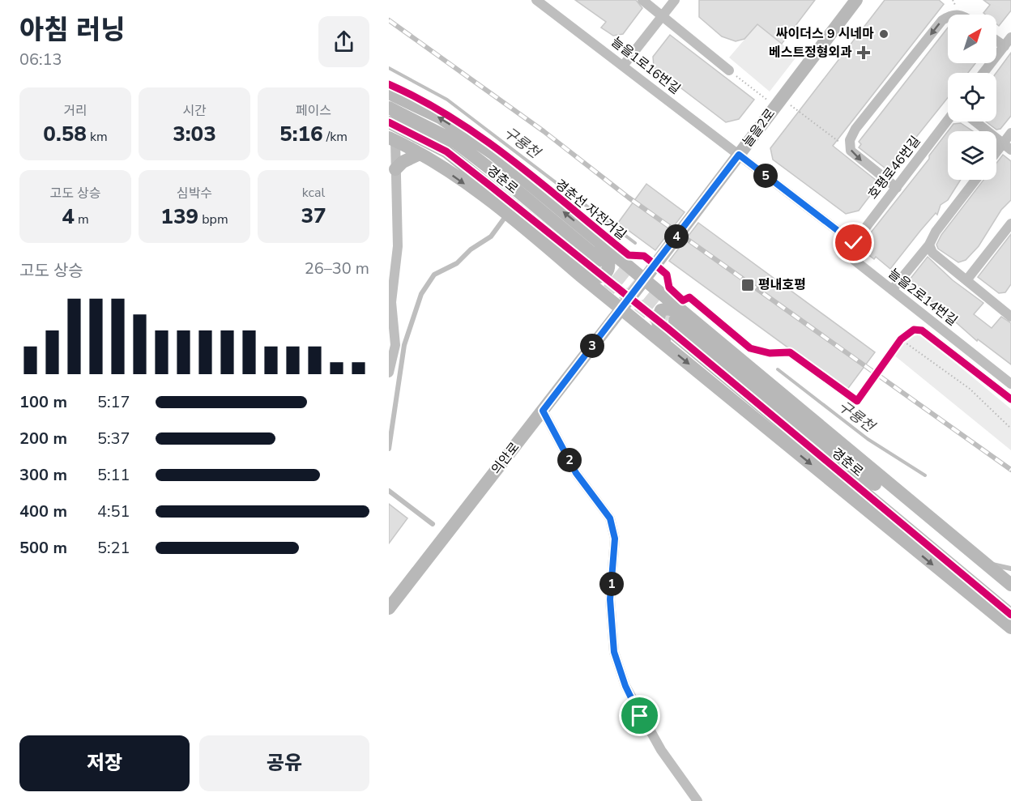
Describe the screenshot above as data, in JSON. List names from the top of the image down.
{
  "streets": {
    "street": [
      "늘을1로16번길",
      "늘을2로",
      "호평로46번길",
      "경춘로",
      "늘을2로14번길",
      "의안로"
    ],
    "cycle path": ["경춘선 자전거길"]
  },
  "crossings": [
    ["늘을1로16번길", "늘을2로"],
    ["늘을2로", "의안로"],
    ["호평로46번길", "늘을2로14번길"]
  ],
  "water": ["구룡천"],
  "places": {
    "other": ["싸이더스 9 시네마"],
    "health": ["베스트정형외과"],
    "transit": ["평내호평"]
  },
  "north": "top right",
  "page": {
    "heading": ["아침 러닝", "06:13"],
    "stats": [
      ["거리", "0.58 km"],
      ["시간", "3:03"],
      ["페이스", "5:16 /km"],
      ["고도 상승", "4 m"],
      ["심박수", "139 bpm"],
      ["kcal", "37"]
    ],
    "pins": [
      "5",
      "4",
      "3",
      "2",
      "1"
    ],
    "chart": ["고도 상승", "26–30 m"],
    "list": [
      {
        "name": "100 m",
        "note": "5:17"
      },
      {
        "name": "200 m",
        "note": "5:37"
      },
      {
        "name": "300 m",
        "note": "5:11"
      },
      {
        "name": "400 m",
        "note": "4:51"
      },
      {
        "name": "500 m",
        "note": "5:21"
      }
    ],
    "buttons": ["저장", "공유"]
  }
}
